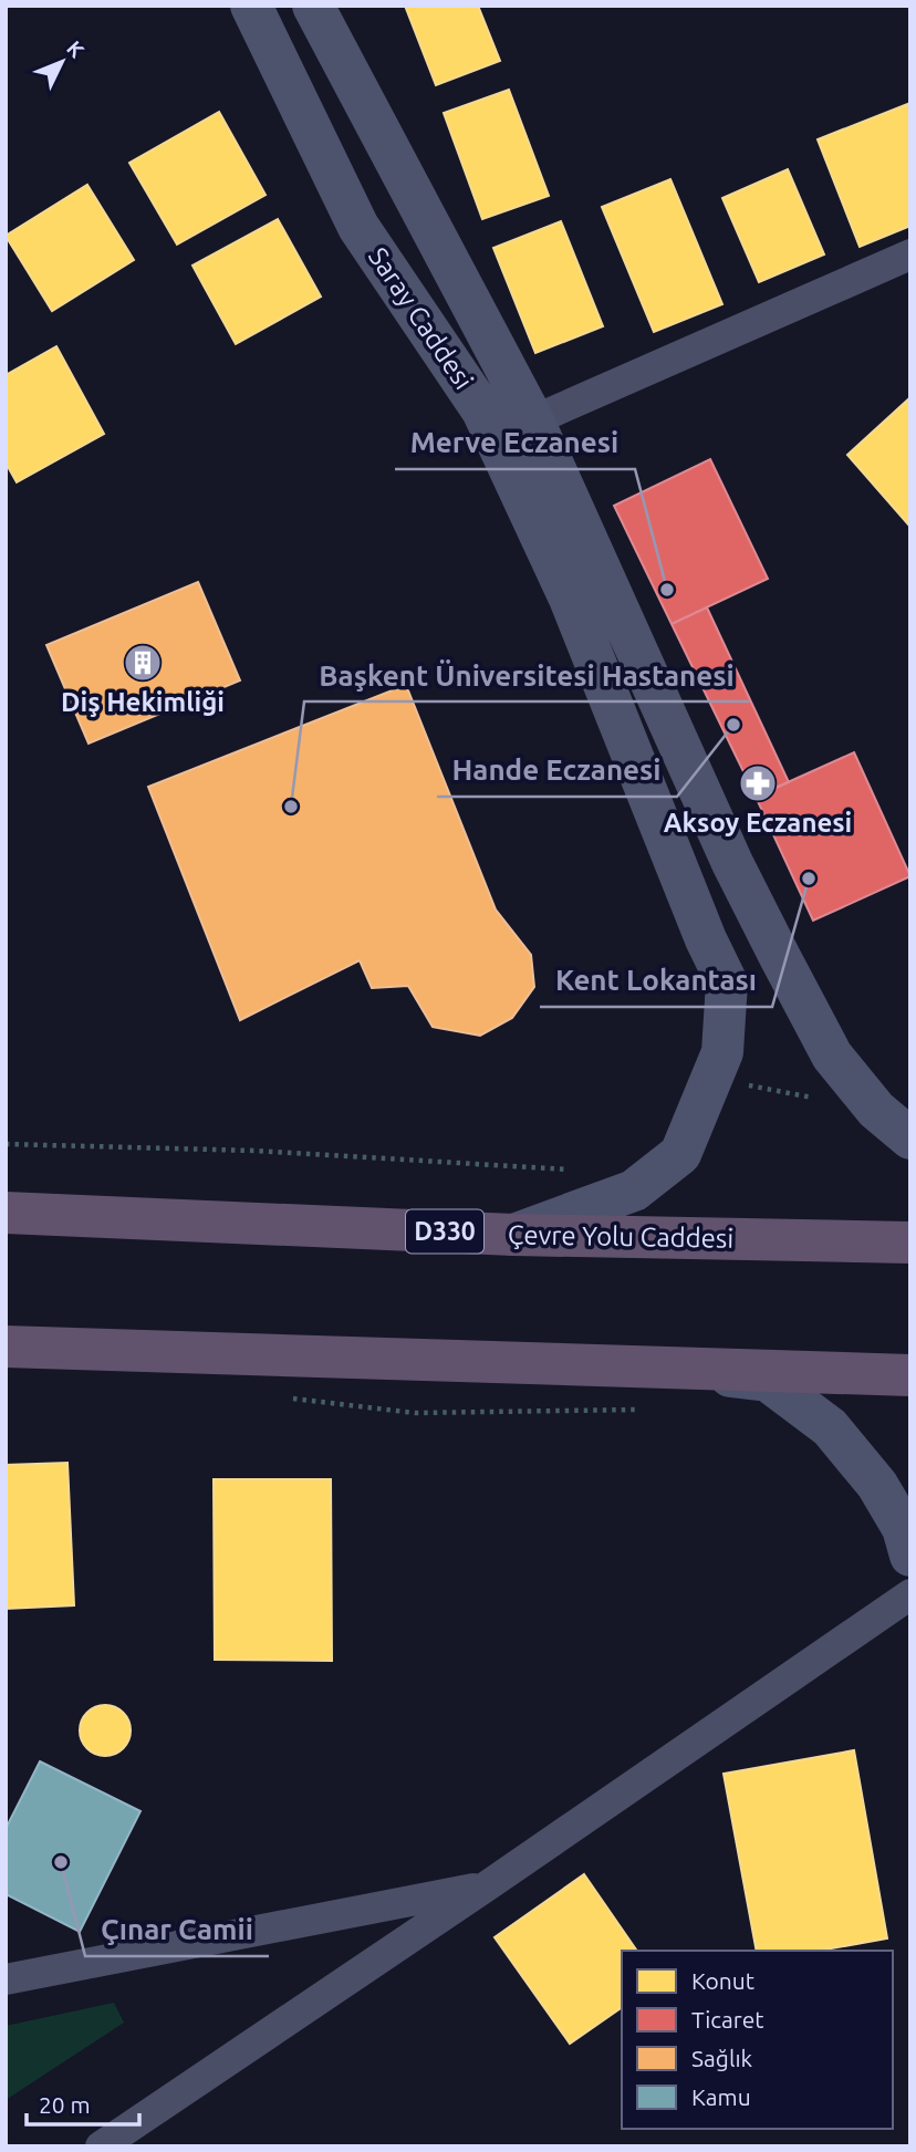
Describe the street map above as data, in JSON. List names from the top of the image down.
{
  "streets": {
    "highway": ["D330", "Çevre Yolu Caddesi"],
    "street": ["Saray Caddesi"]
  },
  "crossings": [
    ["Saray Caddesi", "Çevre Yolu Caddesi"]
  ],
  "places": {
    "other": [
      "Merve Eczanesi",
      "Hande Eczanesi",
      "Başkent Üniversitesi Hastanesi",
      "Kent Lokantası",
      "Çınar Camii"
    ],
    "building": ["Diş Hekimliği"],
    "pharmacy": ["Aksoy Eczanesi"]
  },
  "legend": [
    "Konut",
    "Ticaret",
    "Sağlık",
    "Kamu"
  ],
  "scale_bar": "20 m",
  "north": "top right"
}
